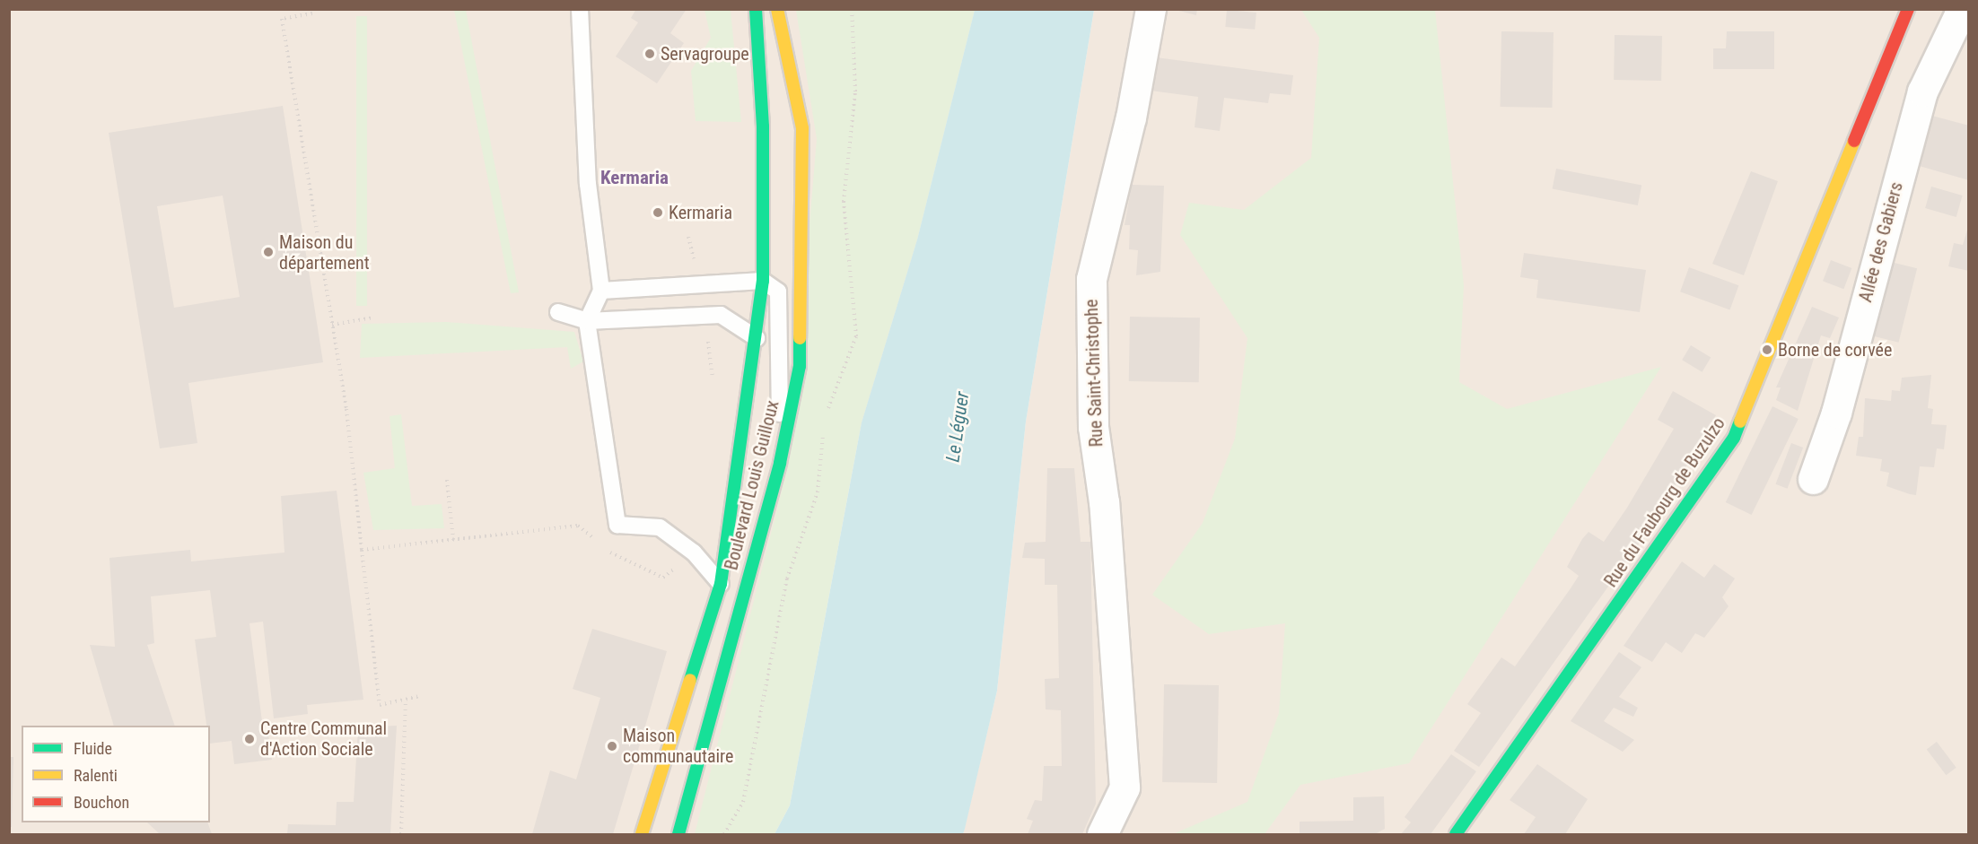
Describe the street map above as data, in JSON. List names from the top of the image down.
{
  "streets": {
    "main road": ["Boulevard Louis Guilloux", "Rue du Faubourg de Buzulzo"],
    "street": ["Allée des Gabiers", "Rue Saint-Christophe"]
  },
  "districts": ["Kermaria"],
  "water": ["Le Léguer"],
  "places": [
    "Servagroupe",
    "Kermaria",
    "Maison du département",
    "Borne de corvée",
    "Centre Communal d'Action Sociale",
    "Maison communautaire"
  ],
  "legend": ["Fluide", "Ralenti", "Bouchon"]
}
